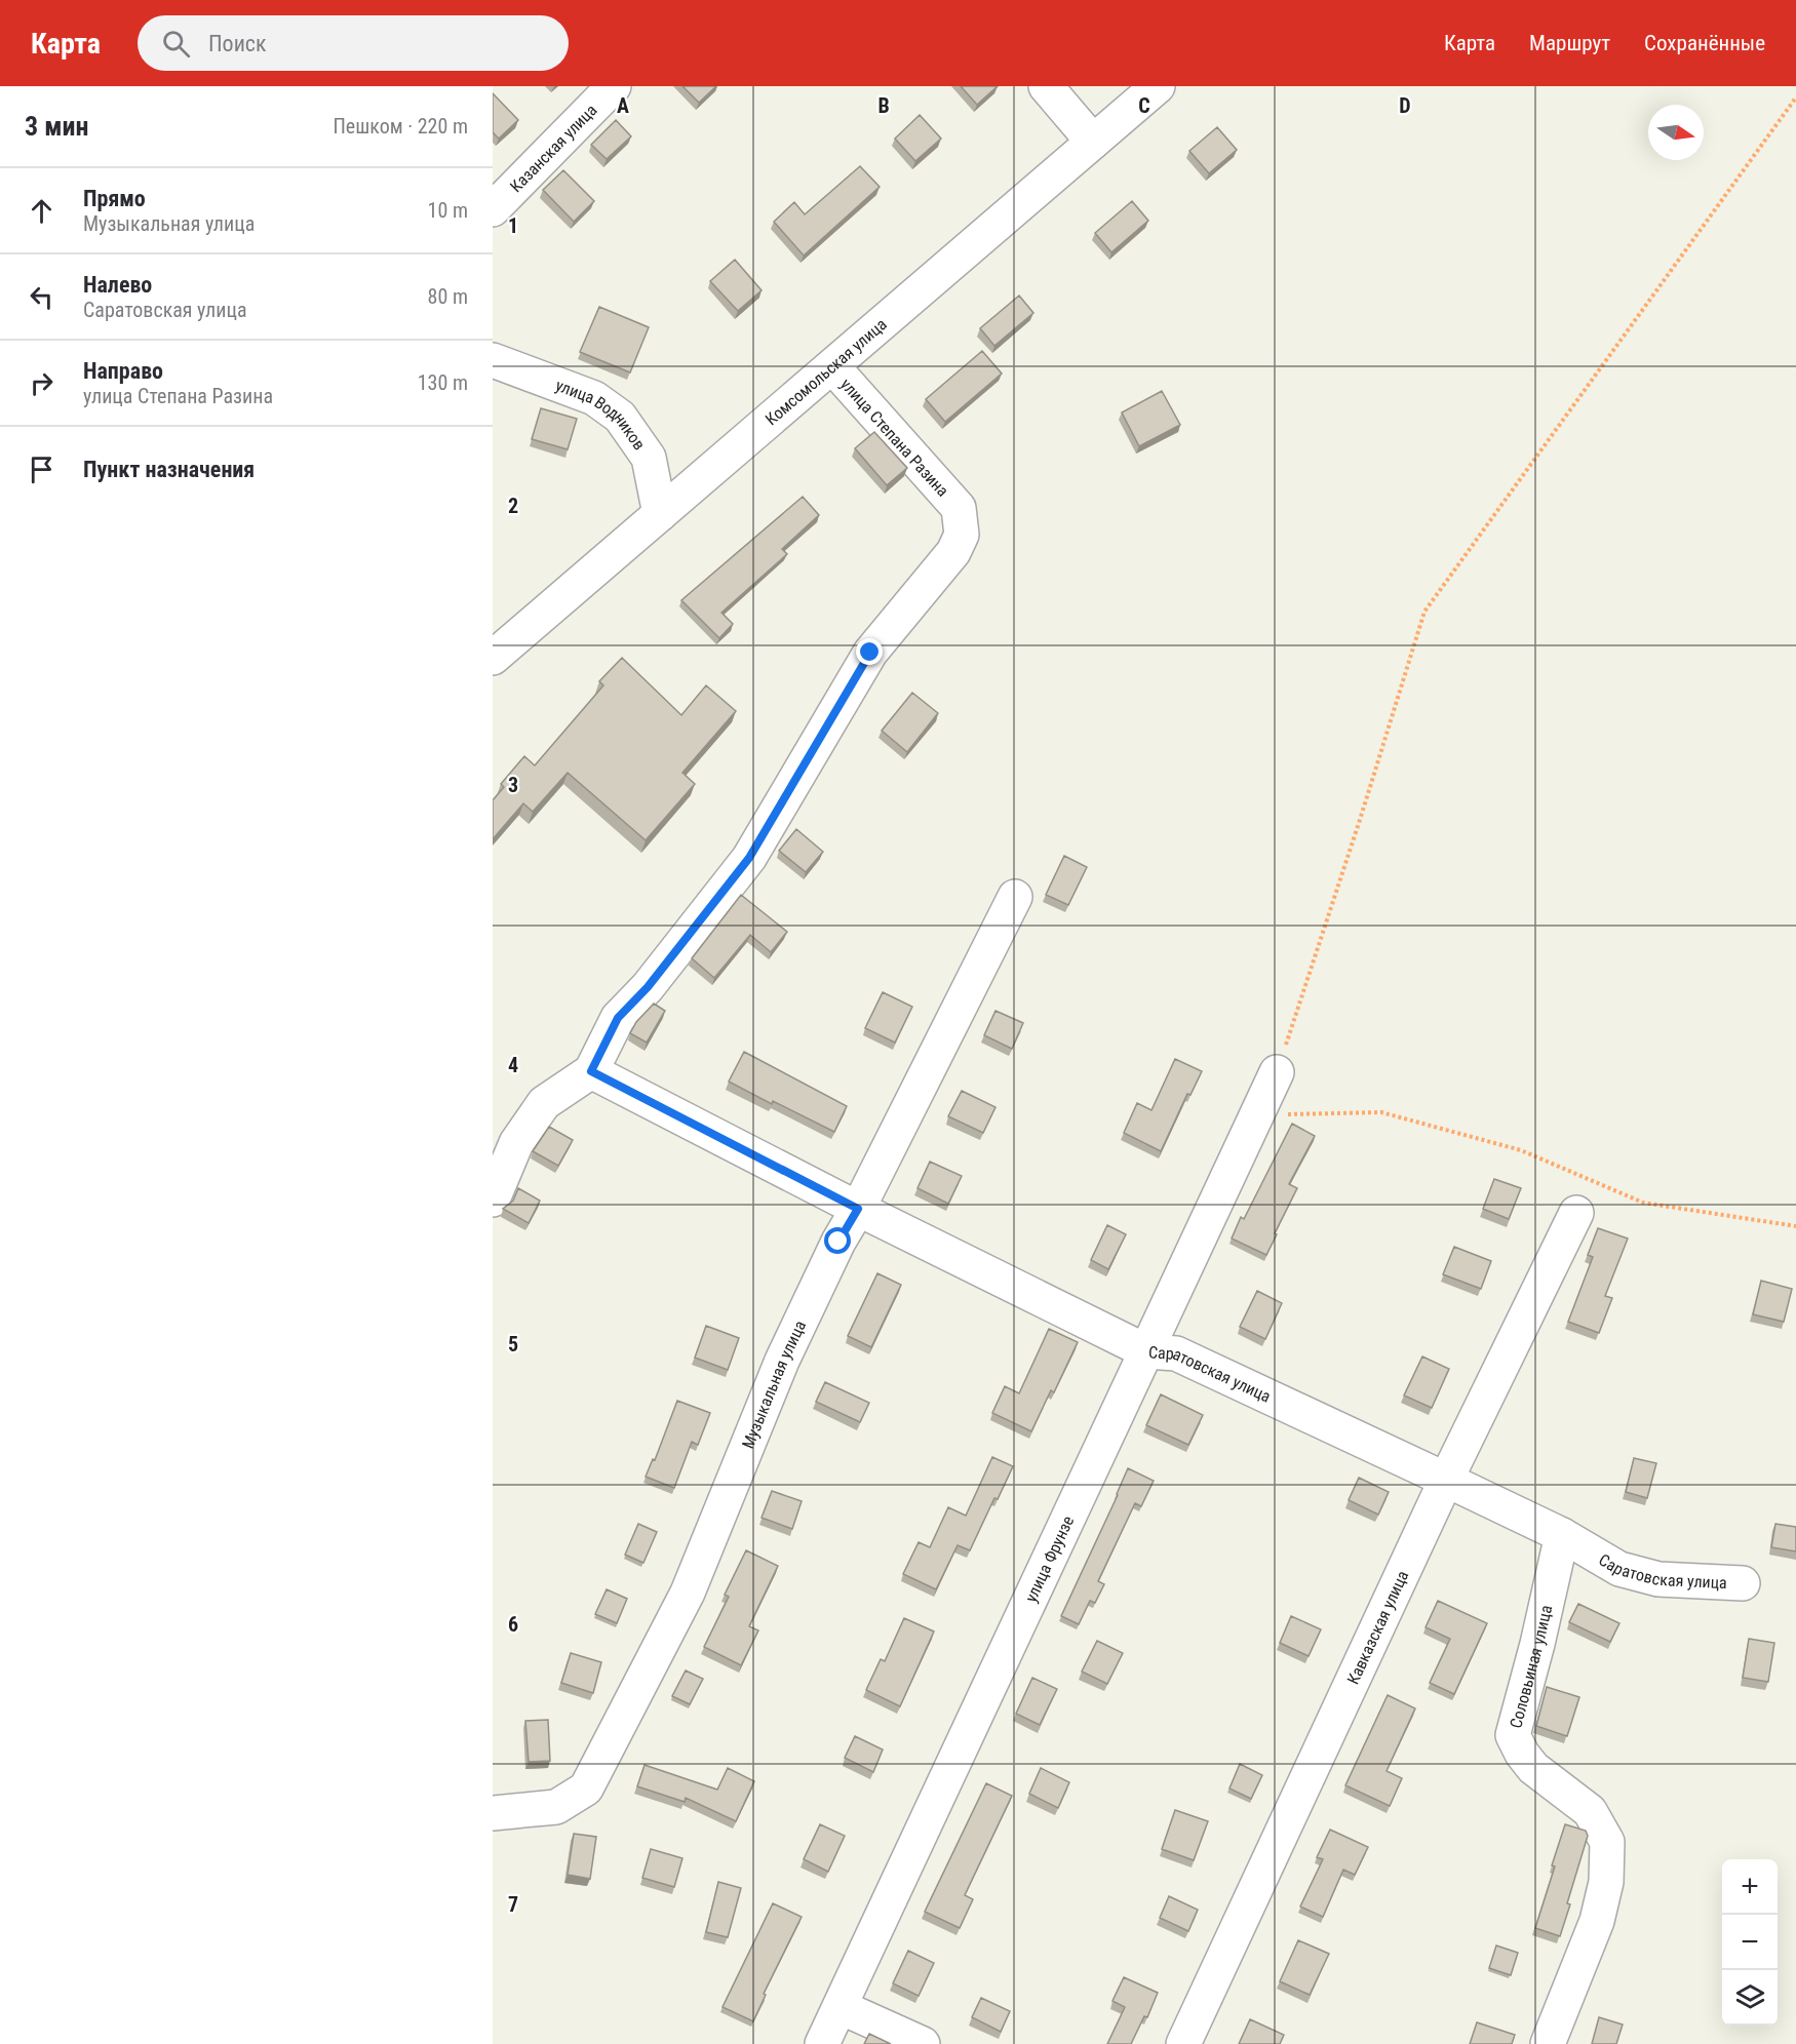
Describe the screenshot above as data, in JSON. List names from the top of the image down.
{
  "streets": {
    "street": [
      "Казанская улица",
      "Комсомольская улица",
      "улица Водников",
      "улица Степана Разина",
      "Саратовская улица",
      "Музыкальная улица",
      "улица Фрунзе",
      "Кавказская улица",
      "Соловьиная улица"
    ]
  },
  "crossings": [
    ["Комсомольская улица", "улица Водников"],
    ["Комсомольская улица", "улица Степана Разина"],
    ["улица Степана Разина", "Саратовская улица"],
    ["Саратовская улица", "Музыкальная улица"],
    ["Саратовская улица", "улица Фрунзе"],
    ["Саратовская улица", "Кавказская улица"],
    ["Саратовская улица", "Соловьиная улица"]
  ],
  "north": "right",
  "page": {
    "header": "Карта",
    "search": "Поиск",
    "nav": ["Карта", "Маршрут", "Сохранённые"],
    "heading": ["3 мин", "Пешком · 220 m"],
    "list": [
      ["Прямо", "Музыкальная улица", "10 m"],
      ["Налево", "Саратовская улица", "80 m"],
      ["Направо", "улица Степана Разина", "130 m"],
      "Пункт назначения"
    ],
    "map_buttons": ["+", "−"]
  },
  "grid": {
    "columns": [
      "A",
      "B",
      "C",
      "D"
    ],
    "rows": [
      "1",
      "2",
      "3",
      "4",
      "5",
      "6",
      "7"
    ]
  }
}
